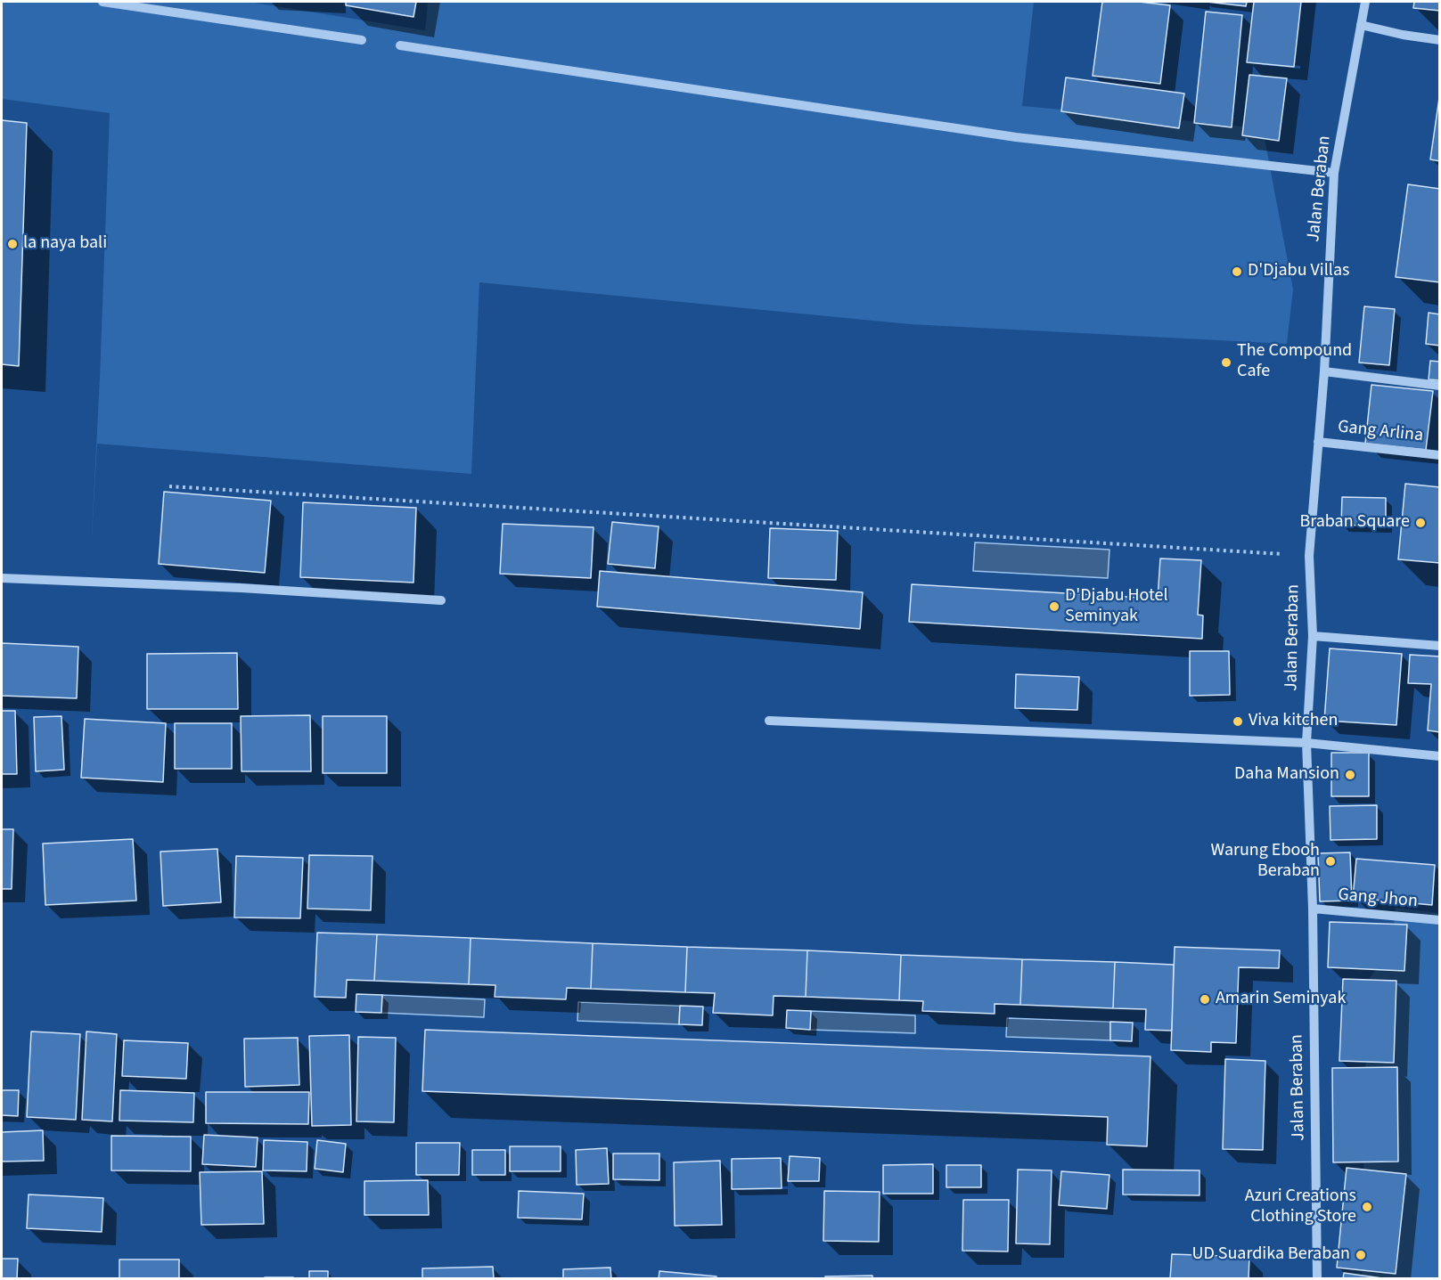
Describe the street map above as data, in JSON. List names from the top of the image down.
{
  "streets": {
    "street": ["Jalan Beraban", "Gang Arlina", "Gang Jhon"]
  },
  "crossings": [
    ["Jalan Beraban", "Gang Arlina"],
    ["Jalan Beraban", "Gang Jhon"]
  ],
  "places": [
    "la naya bali",
    "D'Djabu Villas",
    "The Compound Cafe",
    "Braban Square",
    "D'Djabu Hotel Seminyak",
    "Viva kitchen",
    "Daha Mansion",
    "Warung Ebooh Beraban",
    "Amarin Seminyak",
    "Azuri Creations Clothing Store",
    "UD Suardika Beraban"
  ]
}
